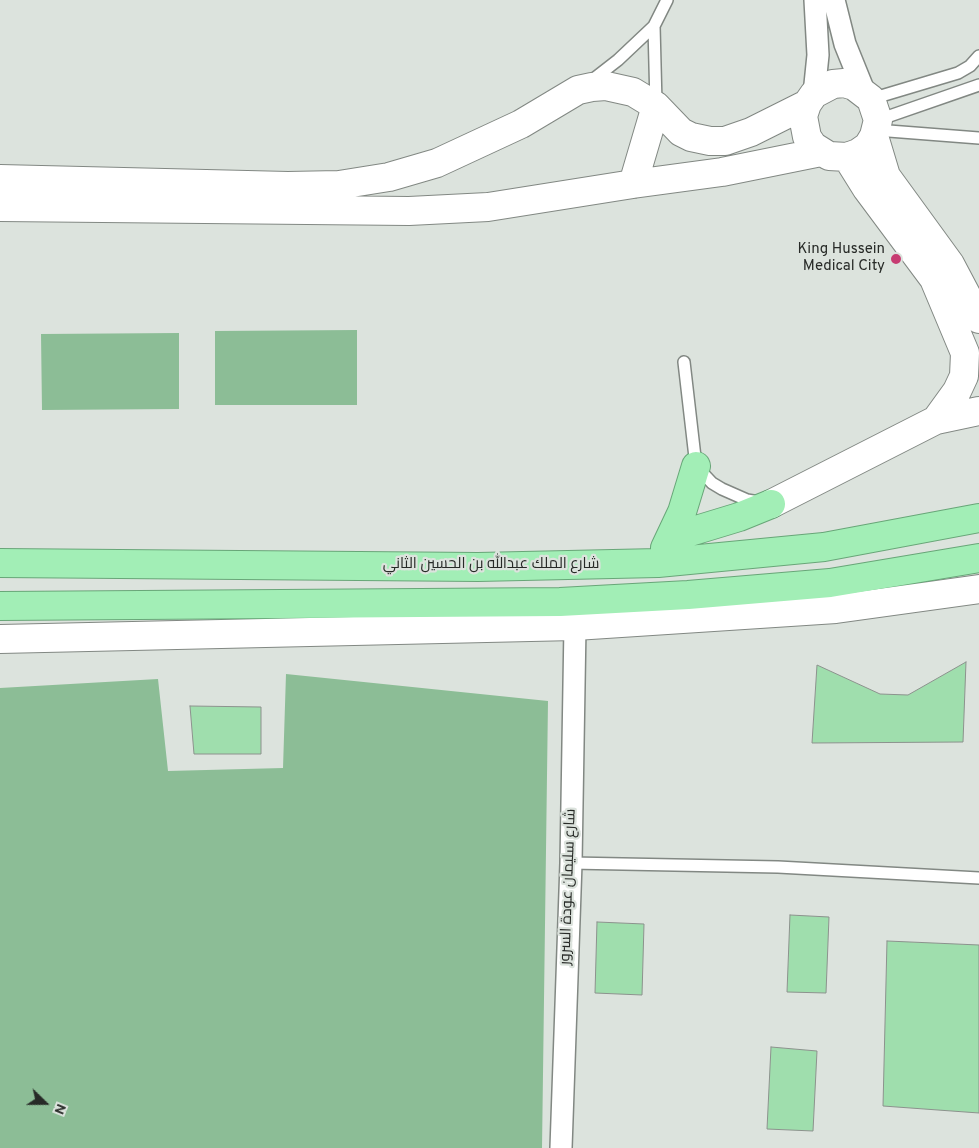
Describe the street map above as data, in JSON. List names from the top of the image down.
{
  "streets": {
    "highway": ["شارع الملك عبدالله بن الحسين الثاني"],
    "street": ["شارع سليمان عودة السرور"]
  },
  "places": ["King Hussein Medical City"],
  "north": "right"
}
